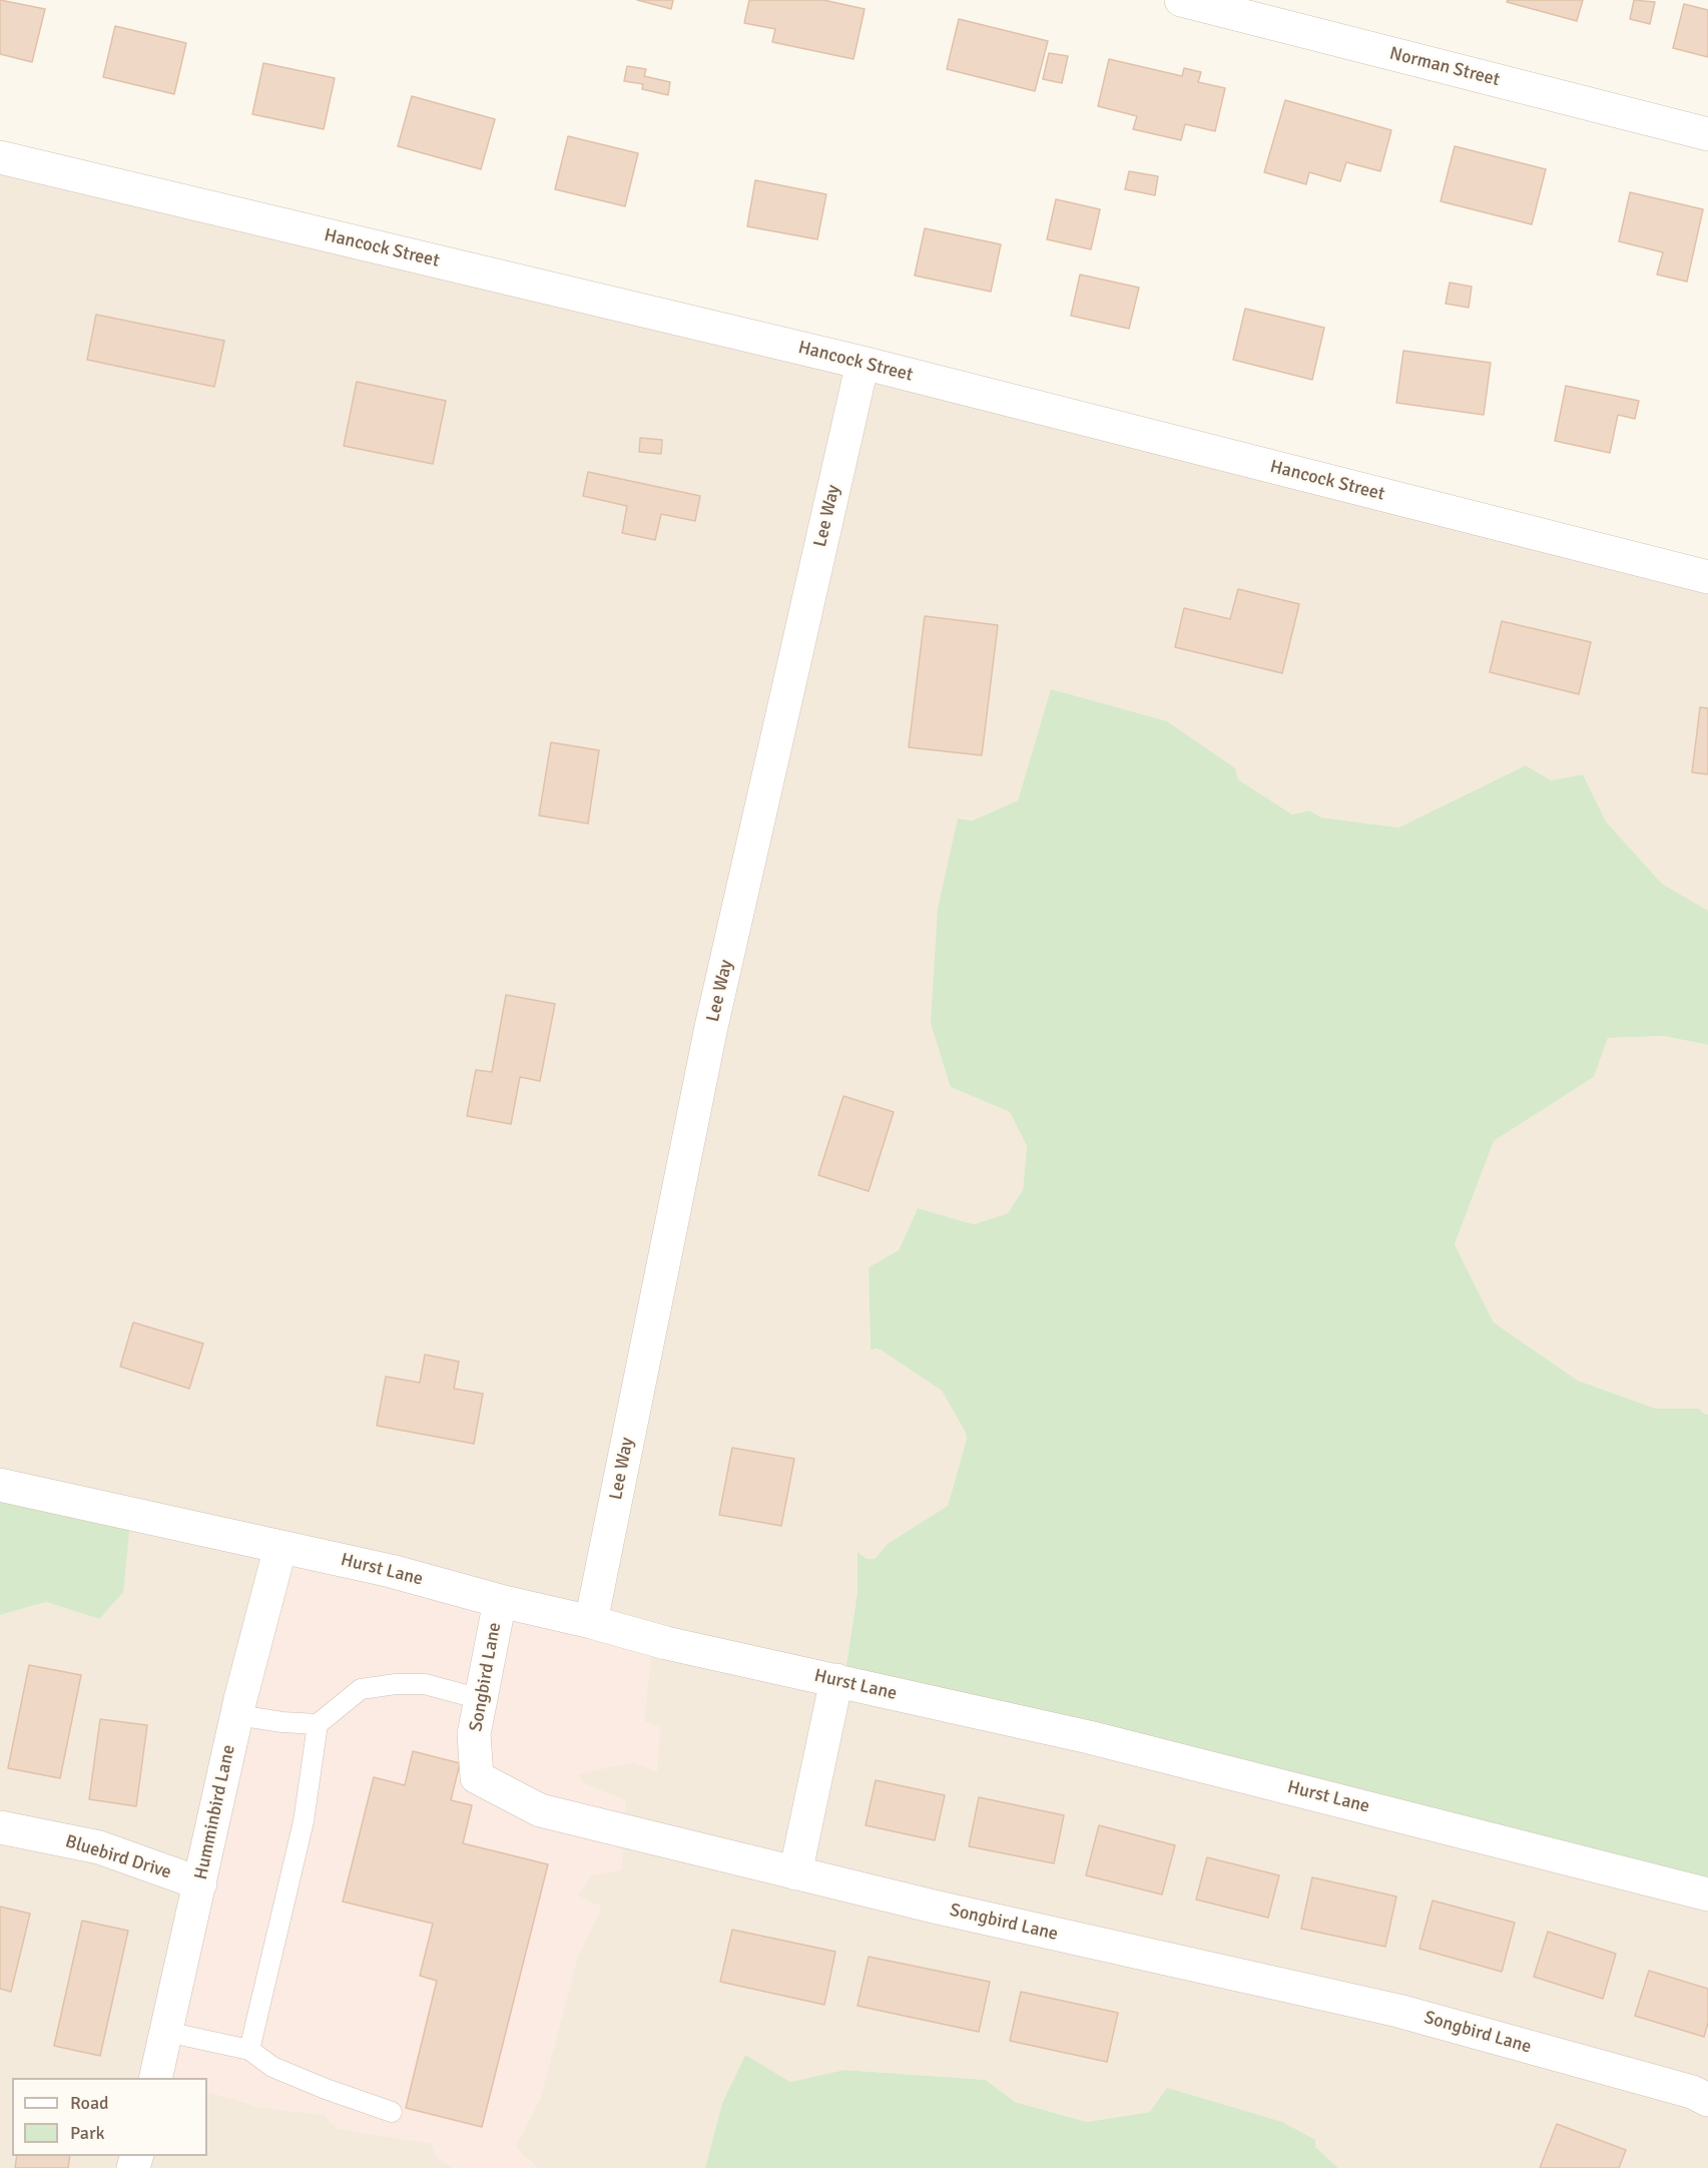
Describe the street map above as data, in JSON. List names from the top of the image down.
{
  "streets": {
    "street": [
      "Norman Street",
      "Hancock Street",
      "Lee Way",
      "Hurst Lane",
      "Songbird Lane",
      "Humminbird Lane",
      "Bluebird Drive"
    ]
  },
  "crossings": [
    ["Hancock Street", "Lee Way"],
    ["Lee Way", "Hurst Lane"],
    ["Hurst Lane", "Songbird Lane"],
    ["Hurst Lane", "Humminbird Lane"],
    ["Humminbird Lane", "Bluebird Drive"]
  ],
  "legend": ["Road", "Park"]
}
